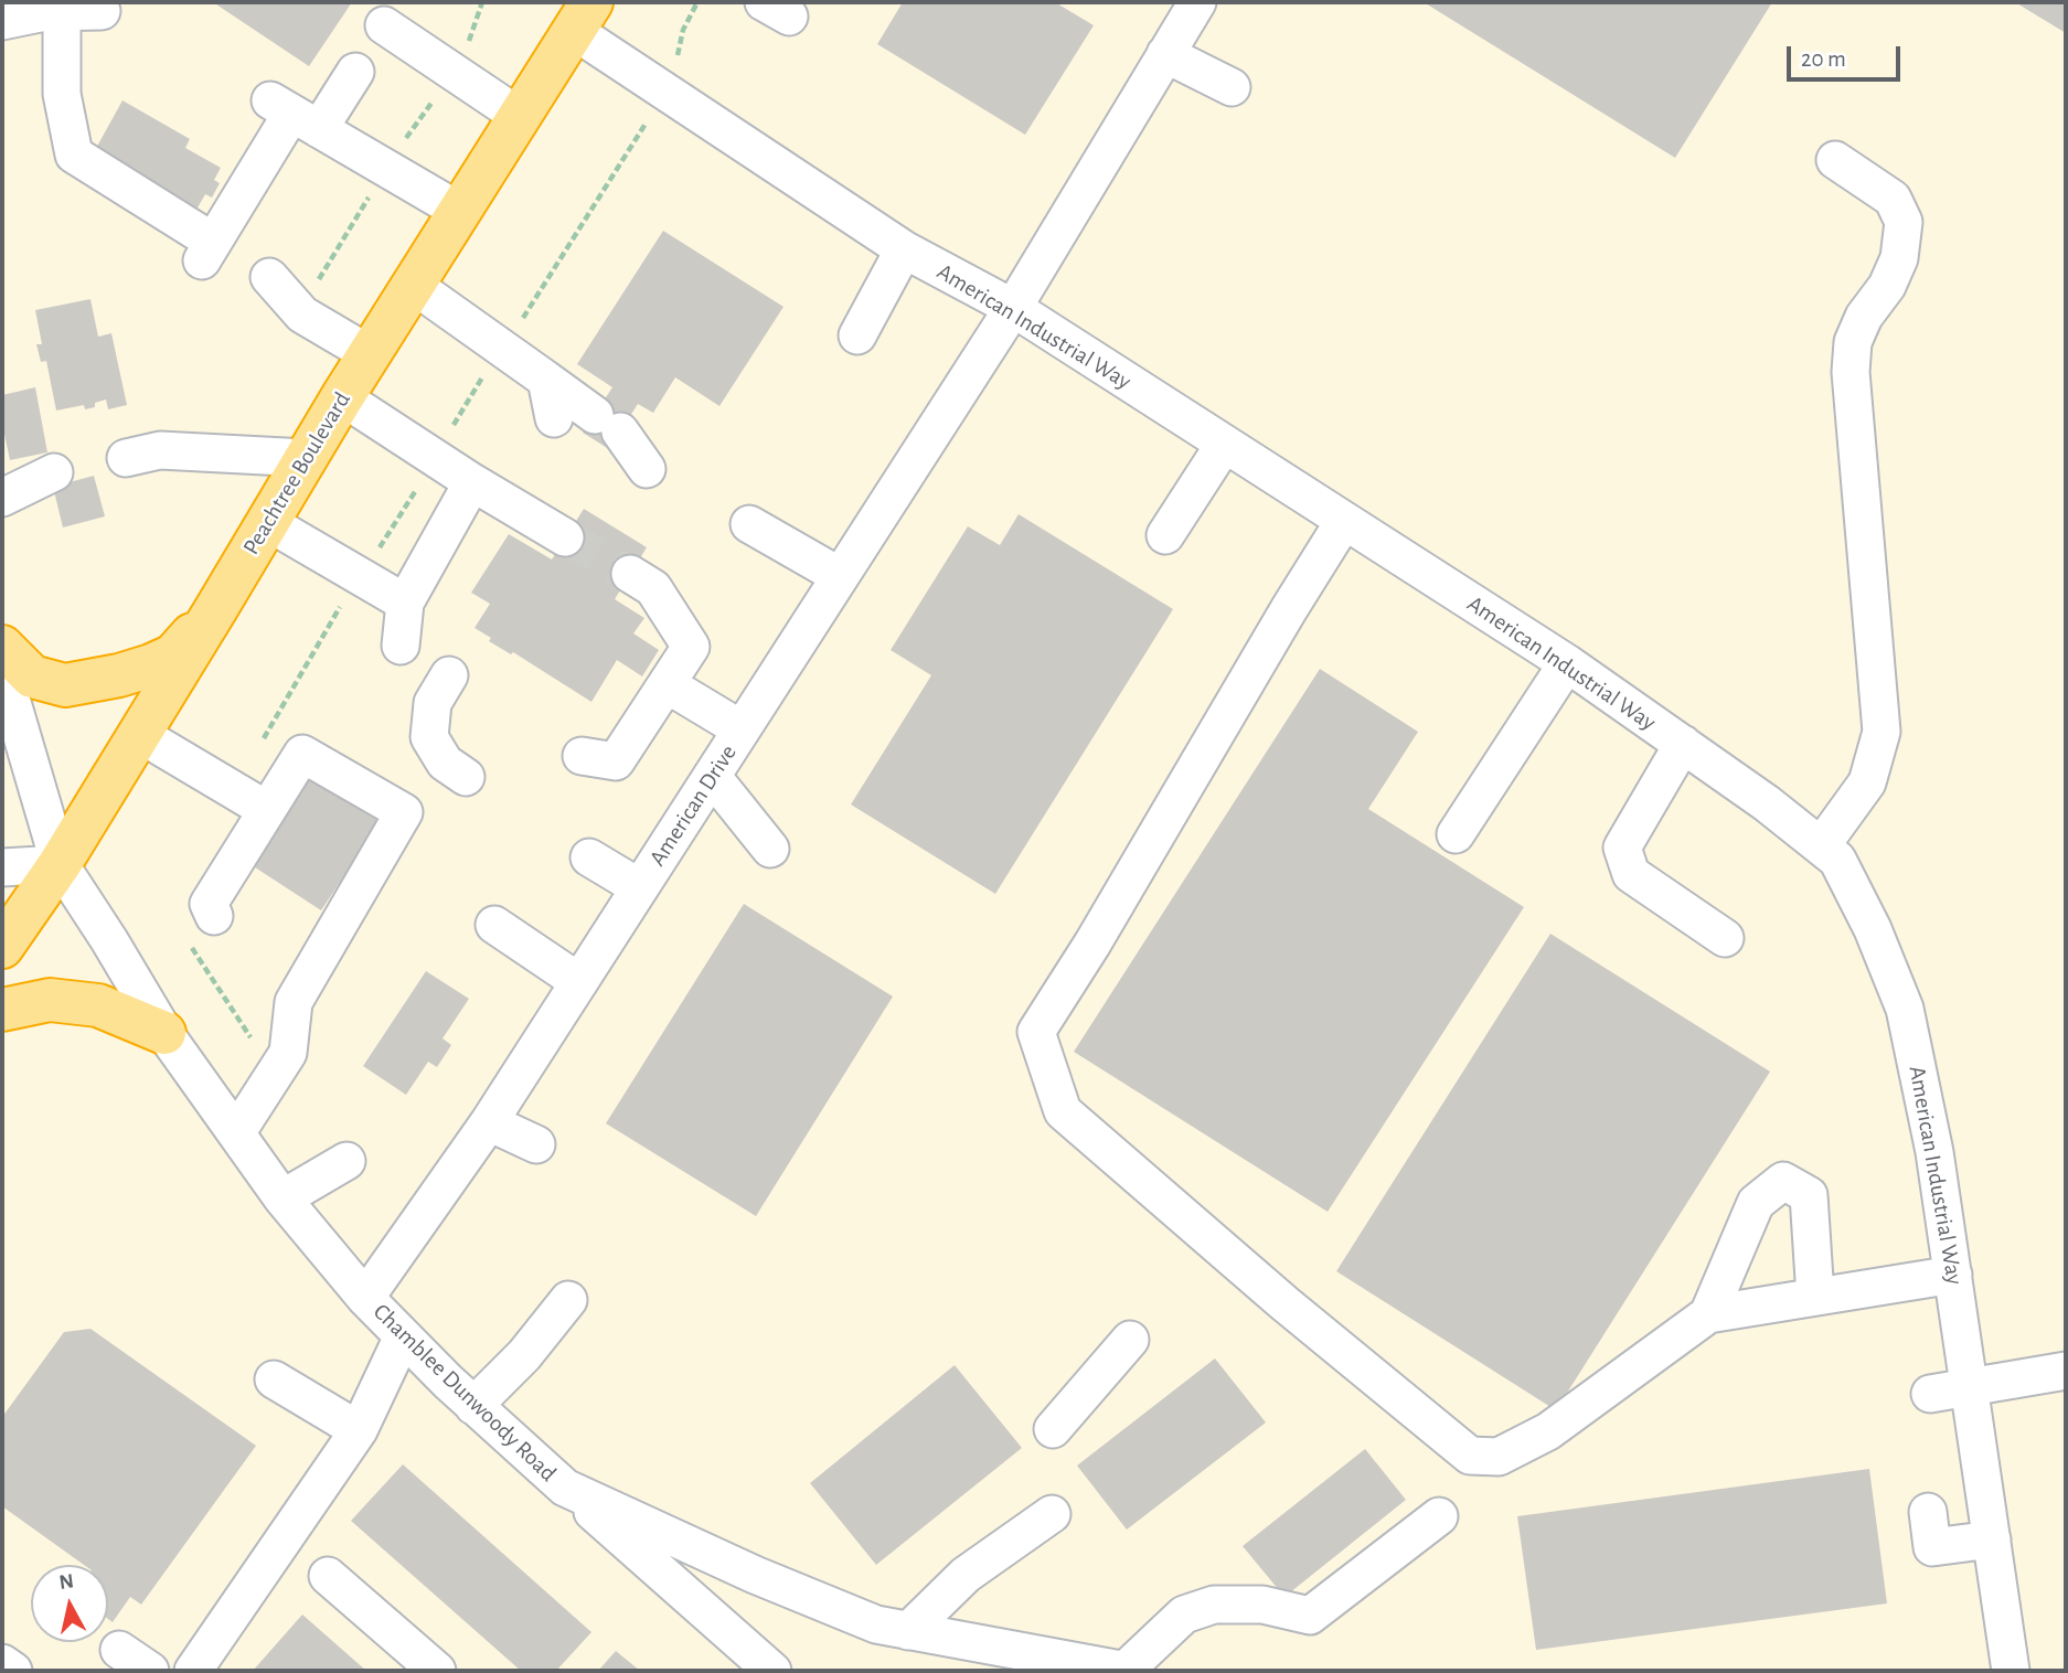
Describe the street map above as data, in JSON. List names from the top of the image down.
{
  "streets": {
    "highway": ["Peachtree Boulevard"],
    "street": ["American Industrial Way", "American Drive", "Chamblee Dunwoody Road"]
  },
  "crossings": [
    ["American Industrial Way", "Peachtree Boulevard"],
    ["American Industrial Way", "American Drive"],
    ["Peachtree Boulevard", "Chamblee Dunwoody Road"],
    ["American Drive", "Chamblee Dunwoody Road"]
  ],
  "scale_bar": "20 m",
  "north": "top"
}
